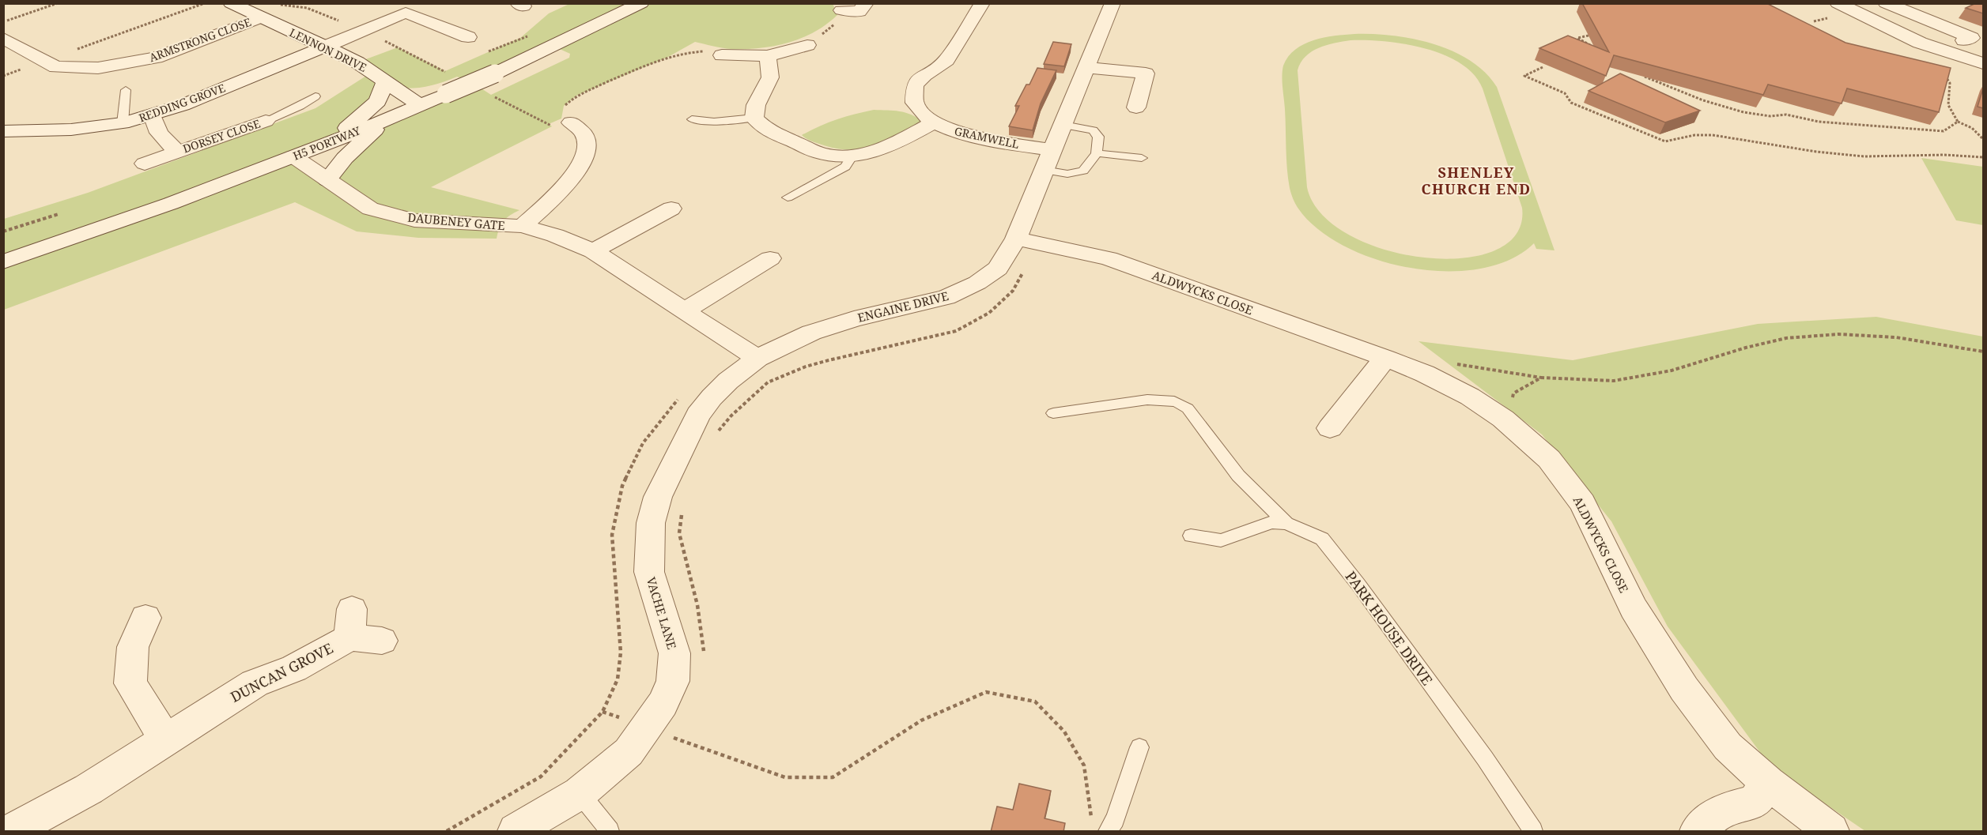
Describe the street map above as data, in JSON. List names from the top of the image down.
{
  "streets": {
    "street": [
      "ARMSTRONG CLOSE",
      "LENNON DRIVE",
      "REDDING GROVE",
      "DORSEY CLOSE",
      "GRAMWELL",
      "H5 PORTWAY",
      "DAUBENEY GATE",
      "ALDWYCKS CLOSE",
      "ENGAINE DRIVE",
      "VACHE LANE",
      "DUNCAN GROVE"
    ],
    "lane": ["PARK HOUSE DRIVE"]
  },
  "crossings": [
    ["ARMSTRONG CLOSE", "LENNON DRIVE"],
    ["LENNON DRIVE", "REDDING GROVE"],
    ["LENNON DRIVE", "H5 PORTWAY"],
    ["REDDING GROVE", "DORSEY CLOSE"],
    ["GRAMWELL", "ENGAINE DRIVE"],
    ["H5 PORTWAY", "DAUBENEY GATE"],
    ["DAUBENEY GATE", "ENGAINE DRIVE"],
    ["DAUBENEY GATE", "VACHE LANE"],
    ["ALDWYCKS CLOSE", "ENGAINE DRIVE"],
    ["ENGAINE DRIVE", "VACHE LANE"]
  ],
  "districts": ["SHENLEY CHURCH END"]
}
